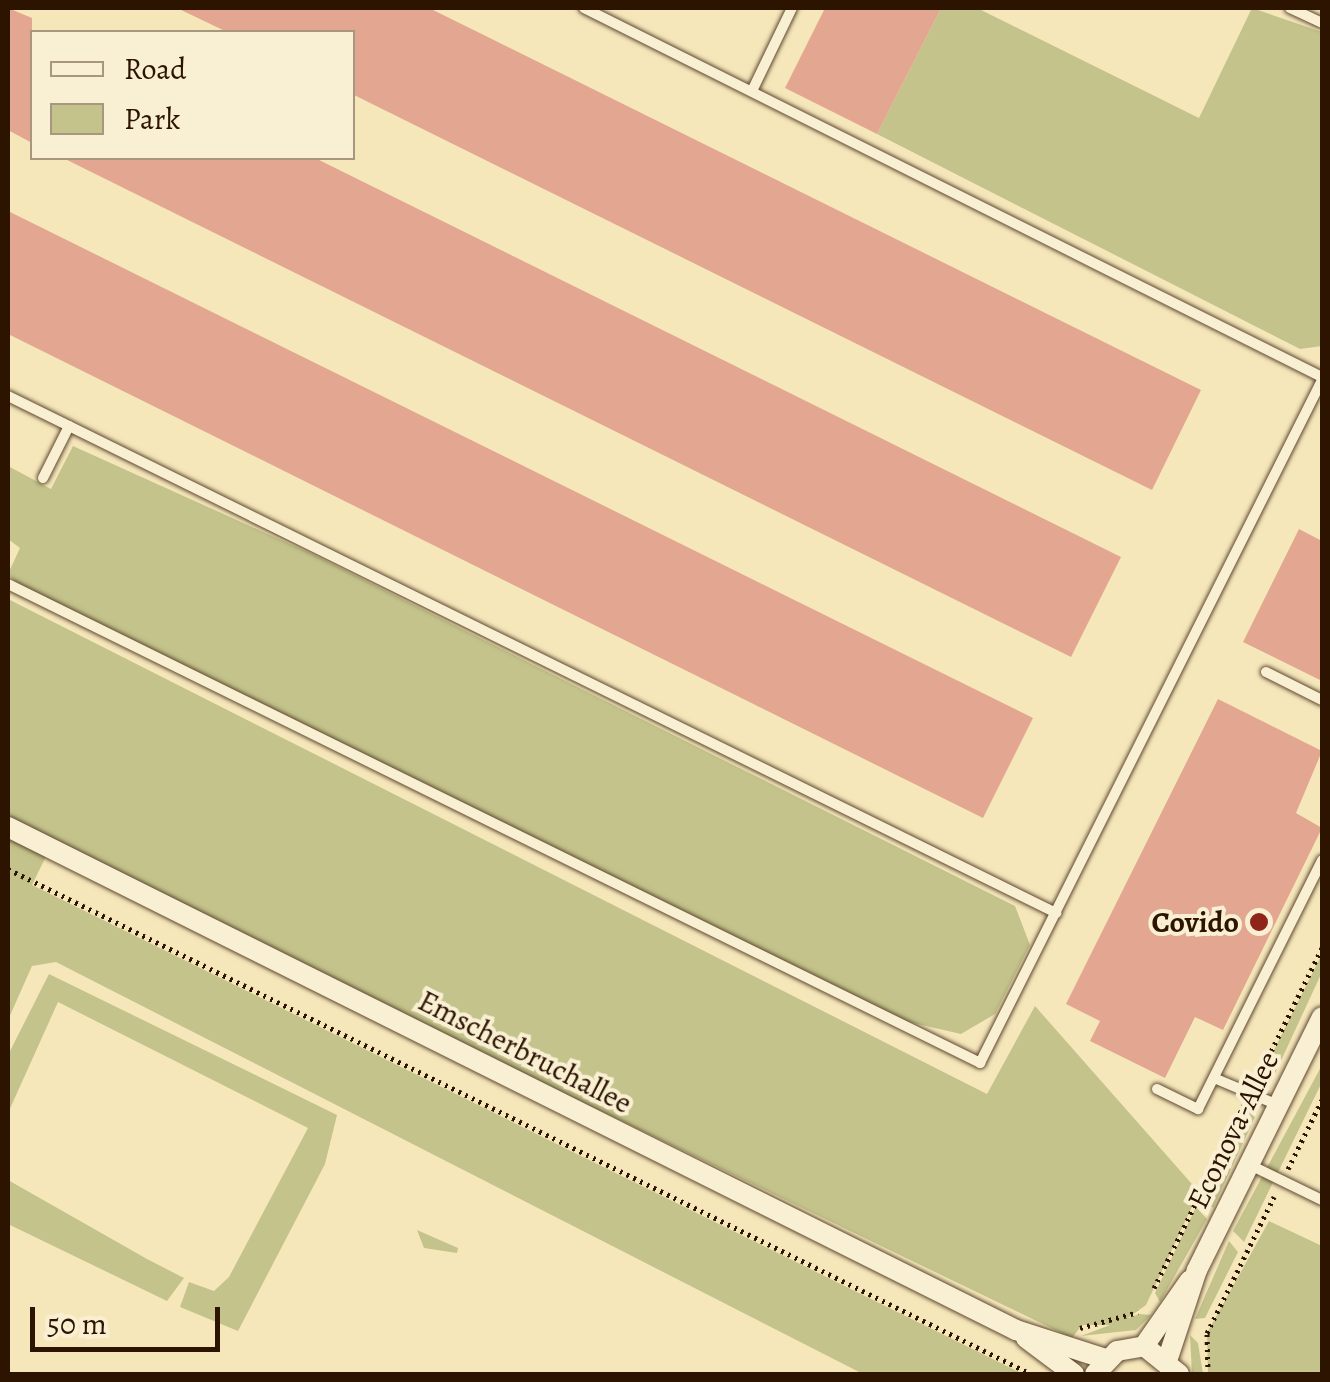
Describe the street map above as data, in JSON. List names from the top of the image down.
{
  "streets": {
    "street": ["Emscherbruchallee", "Econova-Allee"]
  },
  "places": ["Covido"],
  "legend": ["Road", "Park"],
  "scale_bar": "50 m"
}
